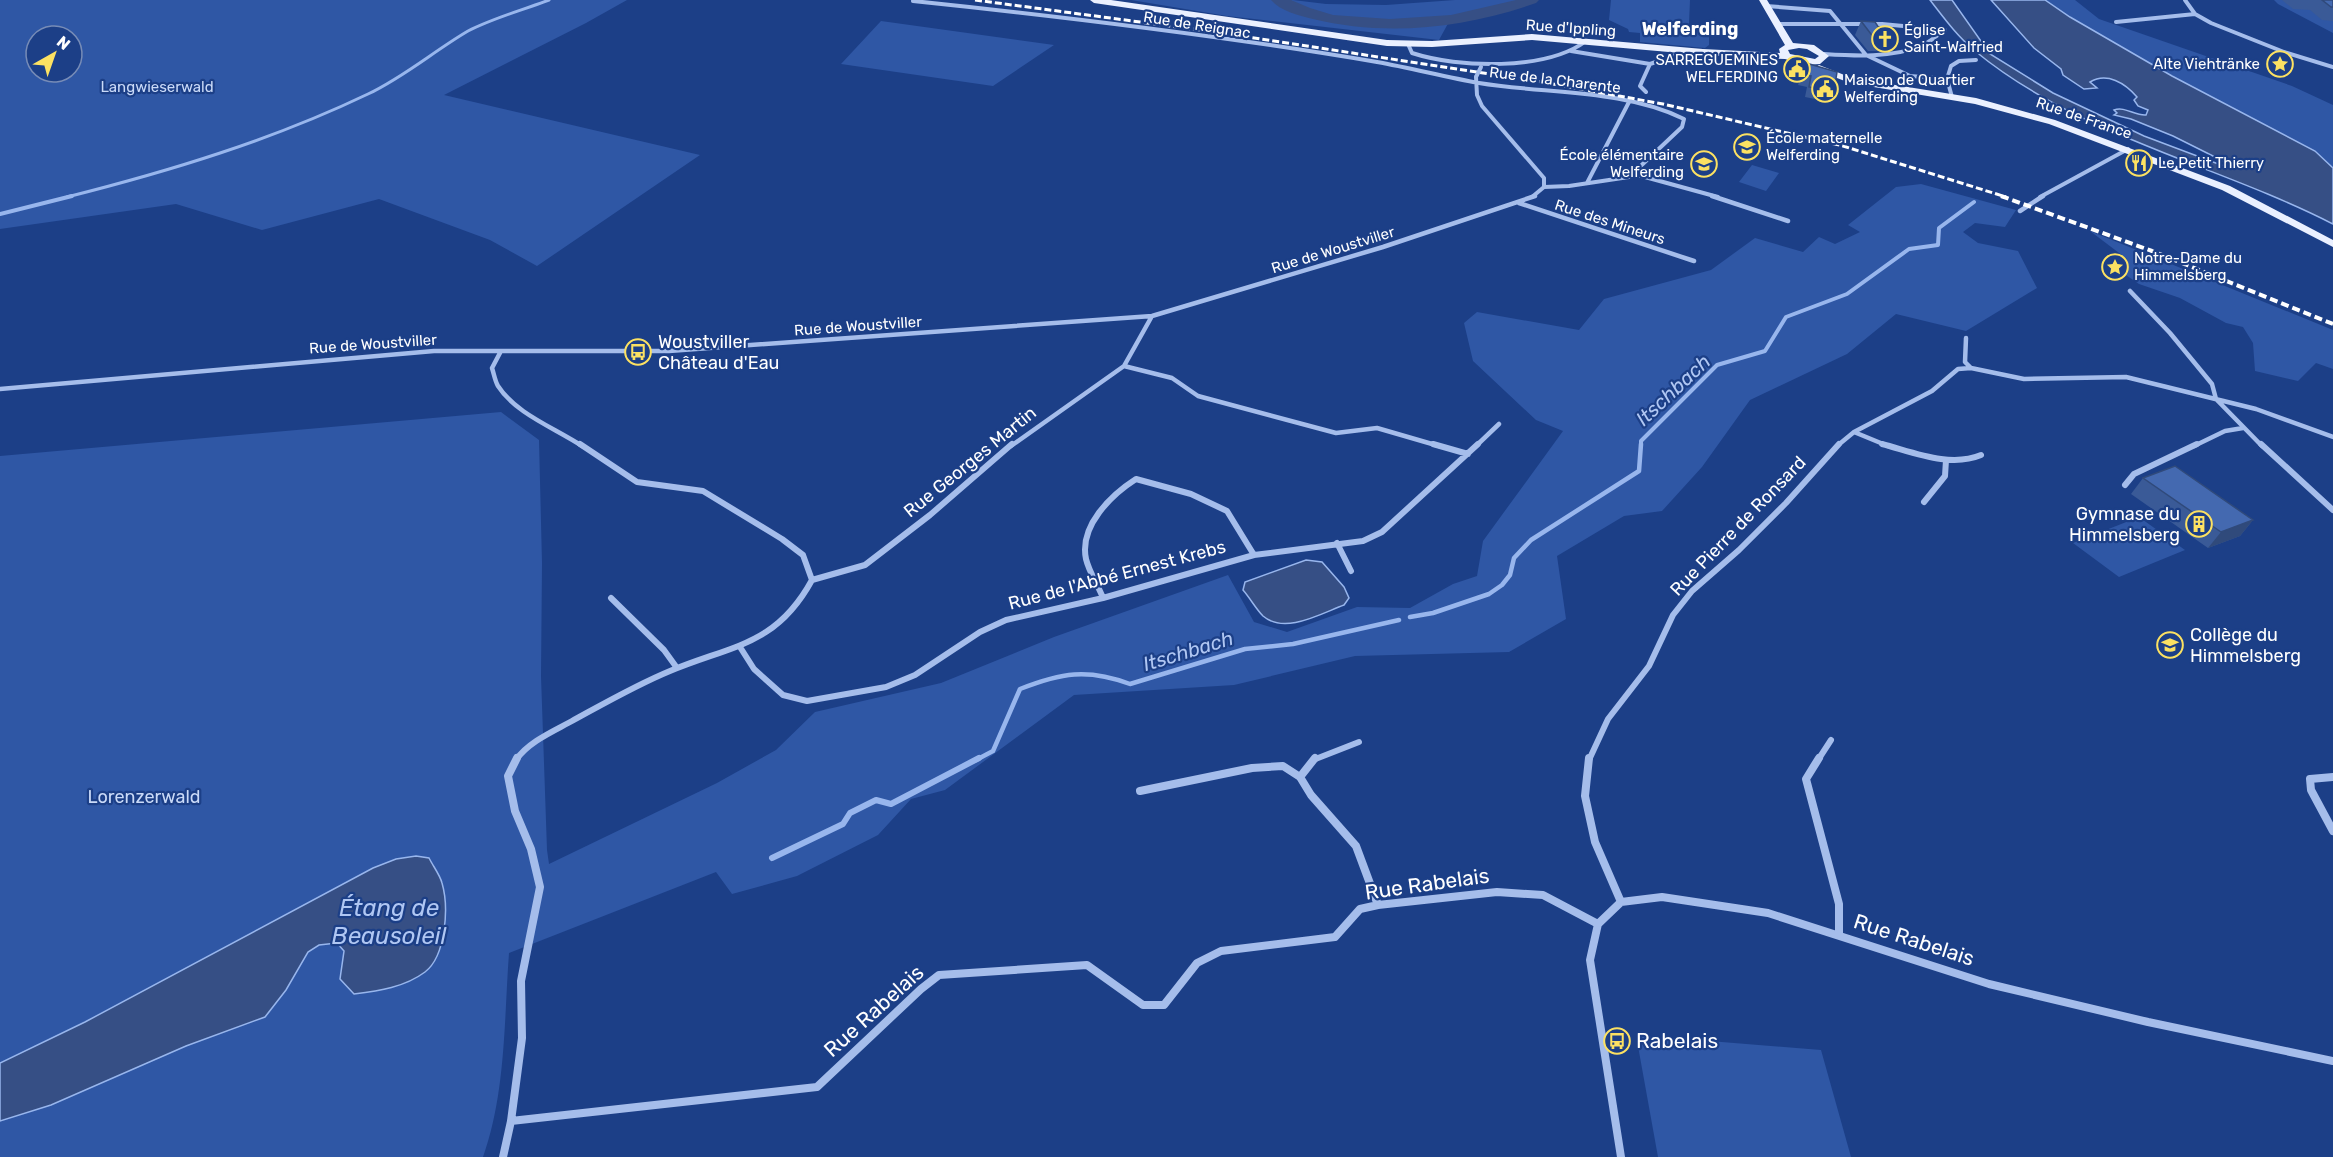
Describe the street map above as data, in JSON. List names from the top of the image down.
{
  "streets": {
    "main road": ["Rue d'Ippling", "Rue de France"],
    "street": [
      "Rue de Reignac",
      "Rue de la Charente",
      "Rue des Mineurs",
      "Rue de Woustviller",
      "Rue Georges Martin",
      "Rue Pierre de Ronsard",
      "Rue de l'Abbé Ernest Krebs",
      "Rue Rabelais"
    ]
  },
  "crossings": [
    ["Rue de Reignac", "Rue de la Charente"],
    ["Rue d'Ippling", "Rue de France"],
    ["Rue des Mineurs", "Rue de Woustviller"],
    ["Rue de Woustviller", "Rue Georges Martin"],
    ["Rue Pierre de Ronsard", "Rue Rabelais"]
  ],
  "districts": ["Welferding"],
  "water": ["Itschbach", "Étang de Beausoleil"],
  "parks": ["Langwieserwald", "Lorenzerwald"],
  "places": {
    "church": ["Église Saint-Walfried"],
    "place": ["Alte Viehtränke", "Notre-Dame du Himmelsberg"],
    "public building": ["SARREGUEMINES WELFERDING", "Maison de Quartier Welferding"],
    "school or university": ["École maternelle Welferding", "École élémentaire Welferding", "Collège du Himmelsberg"],
    "restaurant": ["Le Petit Thierry"],
    "bus stop": ["Woustviller Château d'Eau", "Rabelais"],
    "building": ["Gymnase du Himmelsberg"]
  },
  "north": "top right"
}
